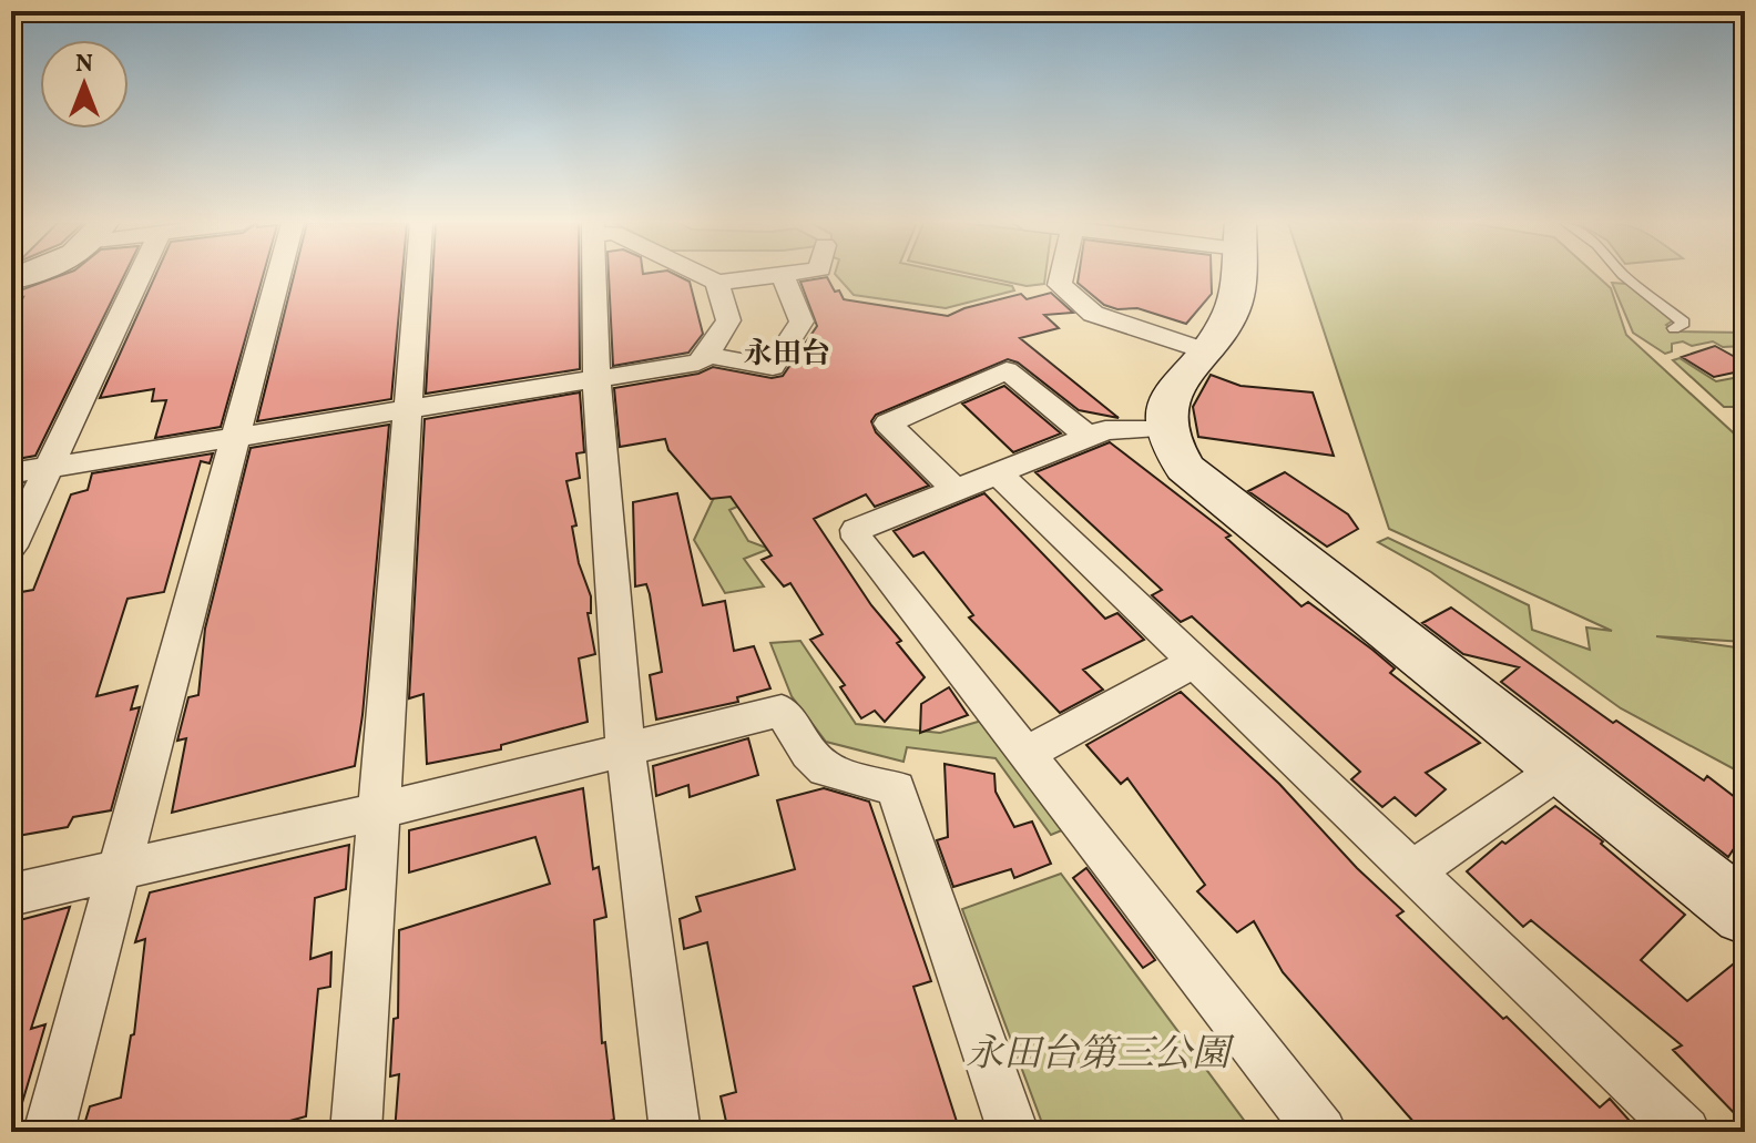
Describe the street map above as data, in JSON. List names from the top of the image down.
{
  "districts": ["永田台"],
  "parks": ["永田台第三公園"],
  "north": "top"
}
